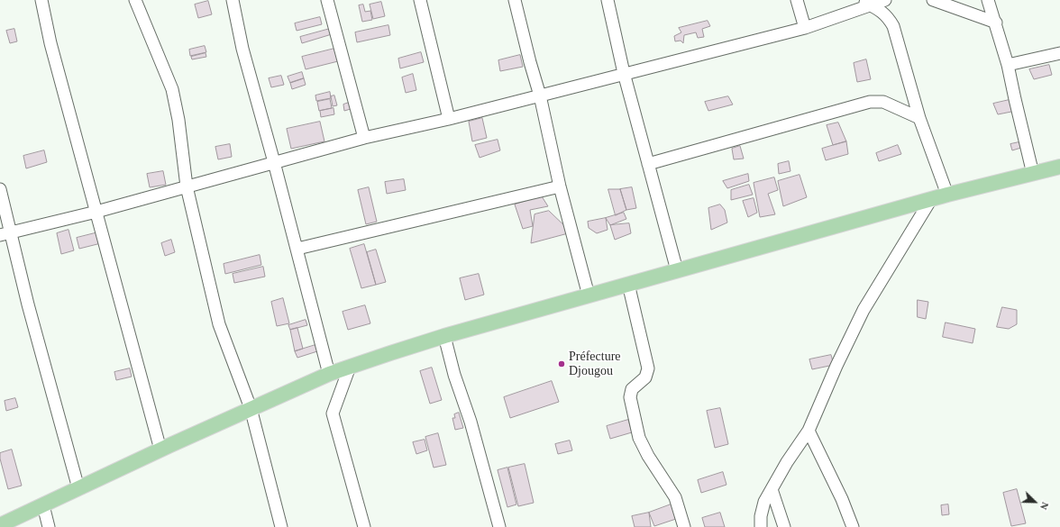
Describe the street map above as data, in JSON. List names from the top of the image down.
{
  "places": ["Préfecture Djougou"],
  "north": "bottom right"
}
